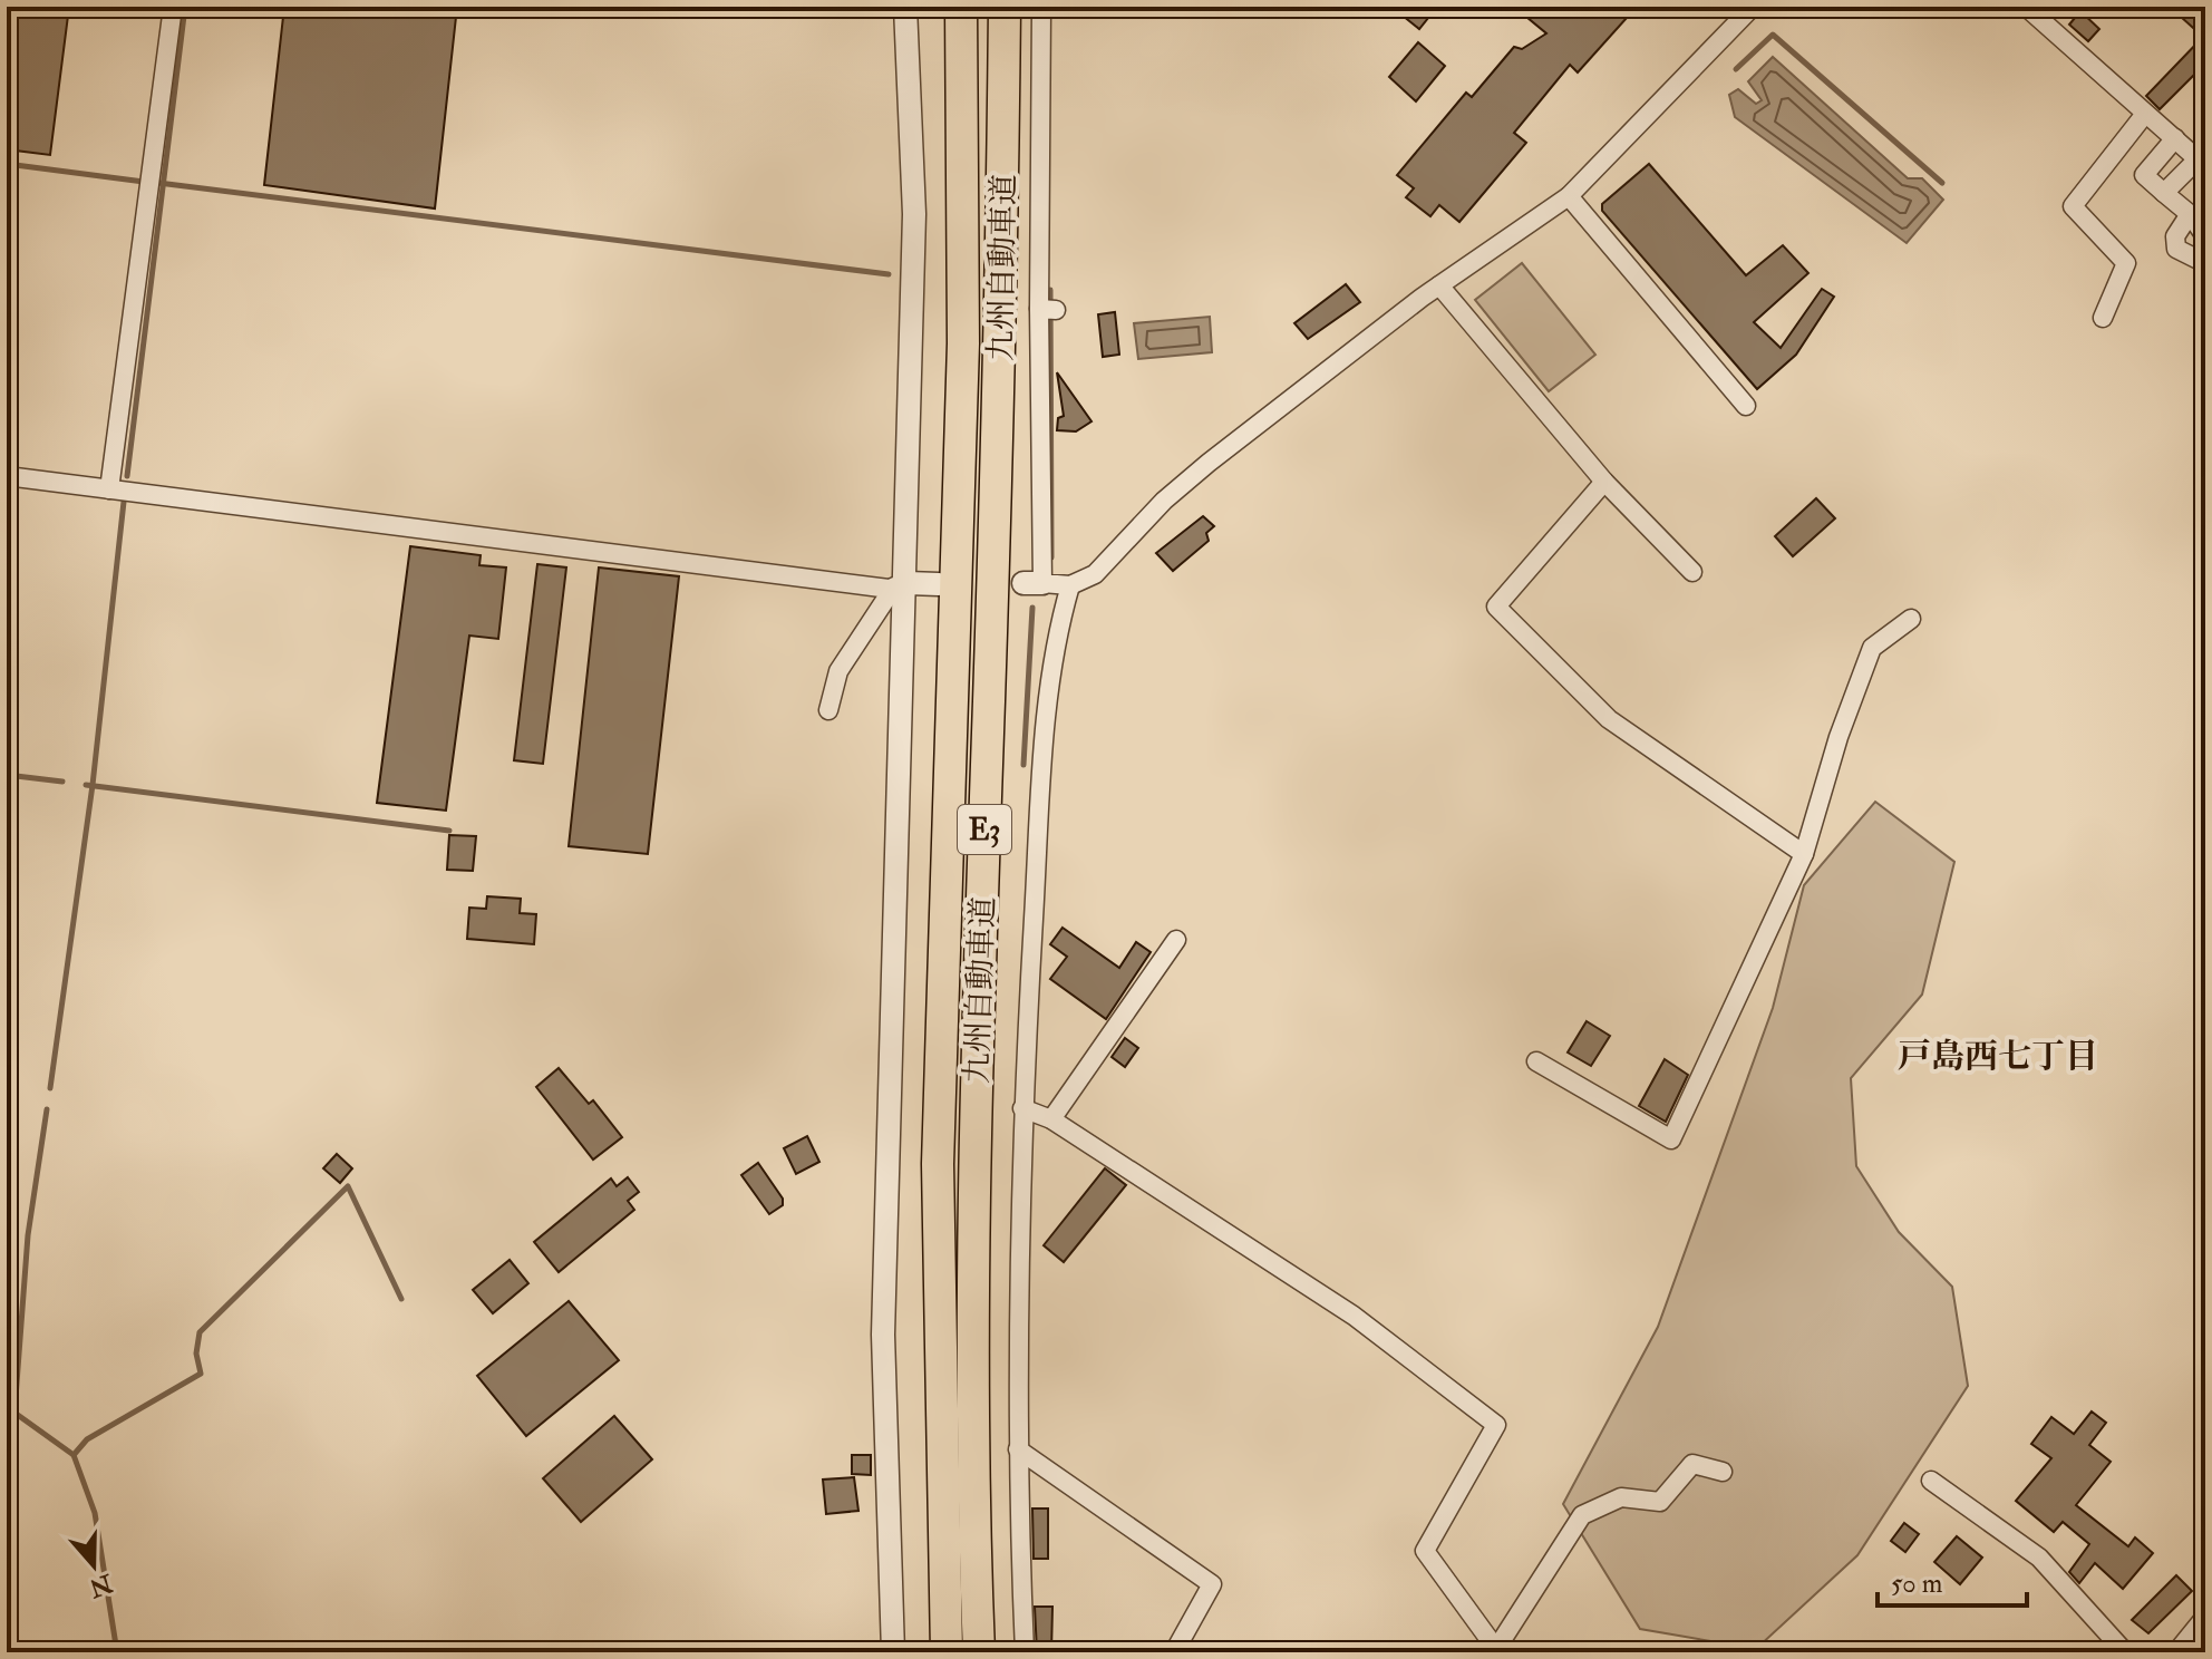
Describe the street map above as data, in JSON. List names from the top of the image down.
{
  "streets": {
    "highway": ["九州自動車道", "E3"]
  },
  "districts": ["戸島西七丁目"],
  "scale_bar": "50 m",
  "north": "bottom"
}
